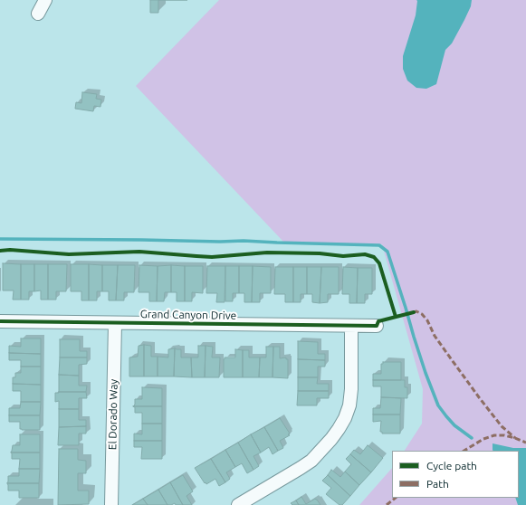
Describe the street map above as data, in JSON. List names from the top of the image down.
{
  "streets": {
    "street": ["Grand Canyon Drive", "El Dorado Way"]
  },
  "crossings": [
    ["Grand Canyon Drive", "El Dorado Way"]
  ],
  "legend": ["Cycle path", "Path"]
}
